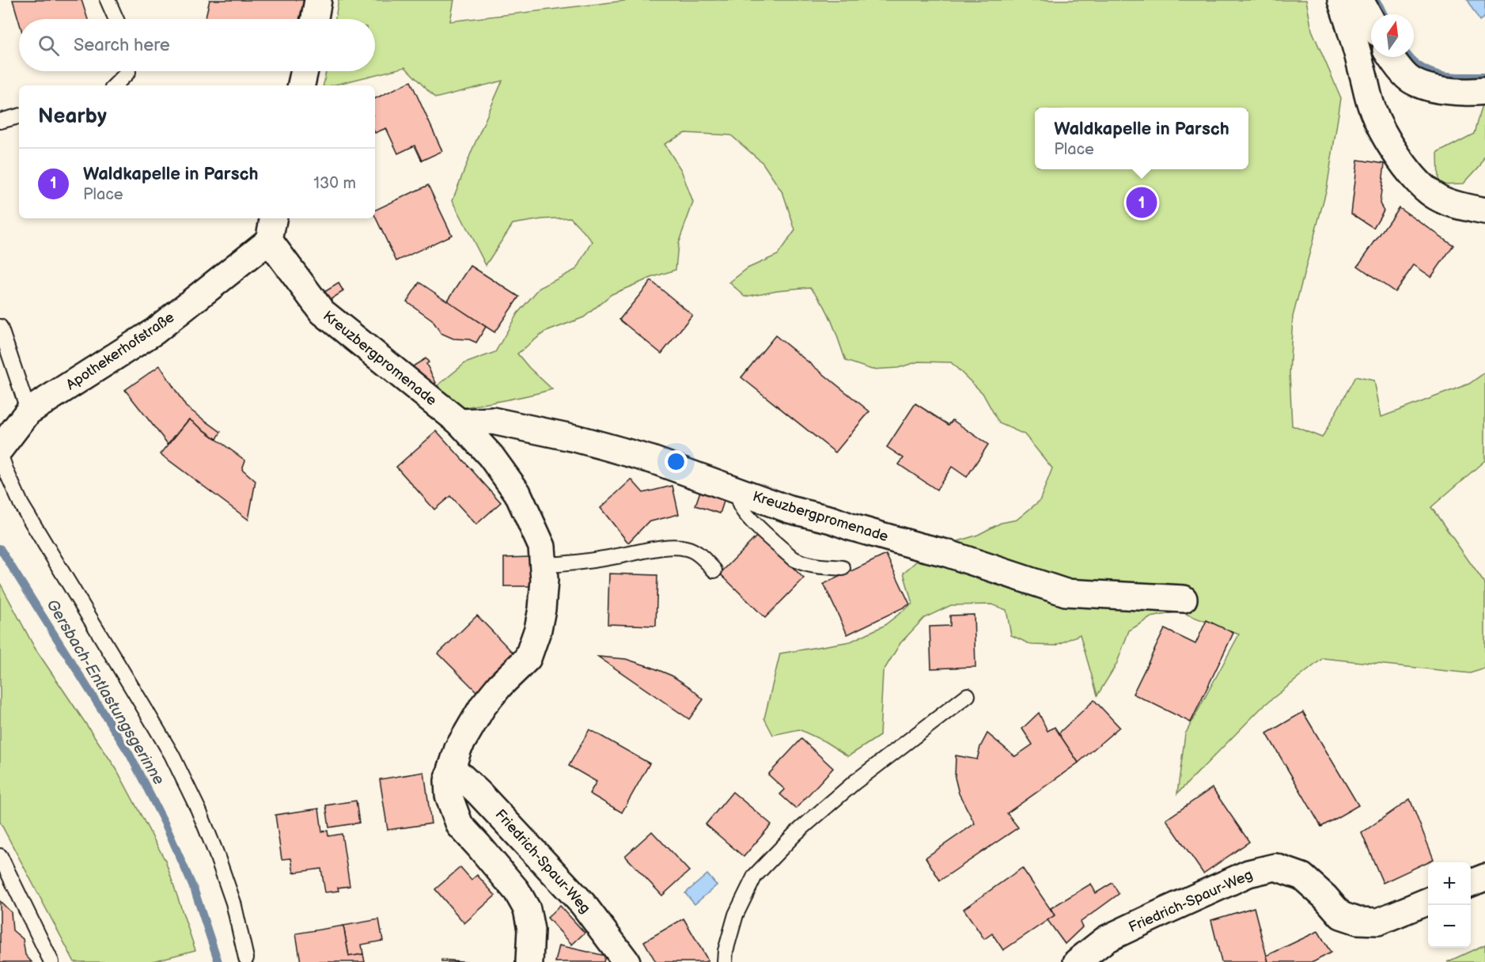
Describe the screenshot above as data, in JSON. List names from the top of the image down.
{
  "streets": {
    "street": ["Apothekerhofstraße", "Kreuzbergpromenade", "Friedrich-Spaur-Weg"]
  },
  "crossings": [
    ["Apothekerhofstraße", "Kreuzbergpromenade"],
    ["Kreuzbergpromenade", "Friedrich-Spaur-Weg"]
  ],
  "water": ["Gersbach-Entlastungsgerinne"],
  "north": "top",
  "page": {
    "search": "Search here",
    "heading": "Nearby",
    "popup": ["Waldkapelle in Parsch", "Place"],
    "list": [
      {
        "mark": "1",
        "name": "Waldkapelle in Parsch",
        "note": "Place",
        "value": "130 m"
      }
    ],
    "pins": "1",
    "map_buttons": ["+", "−"]
  }
}
